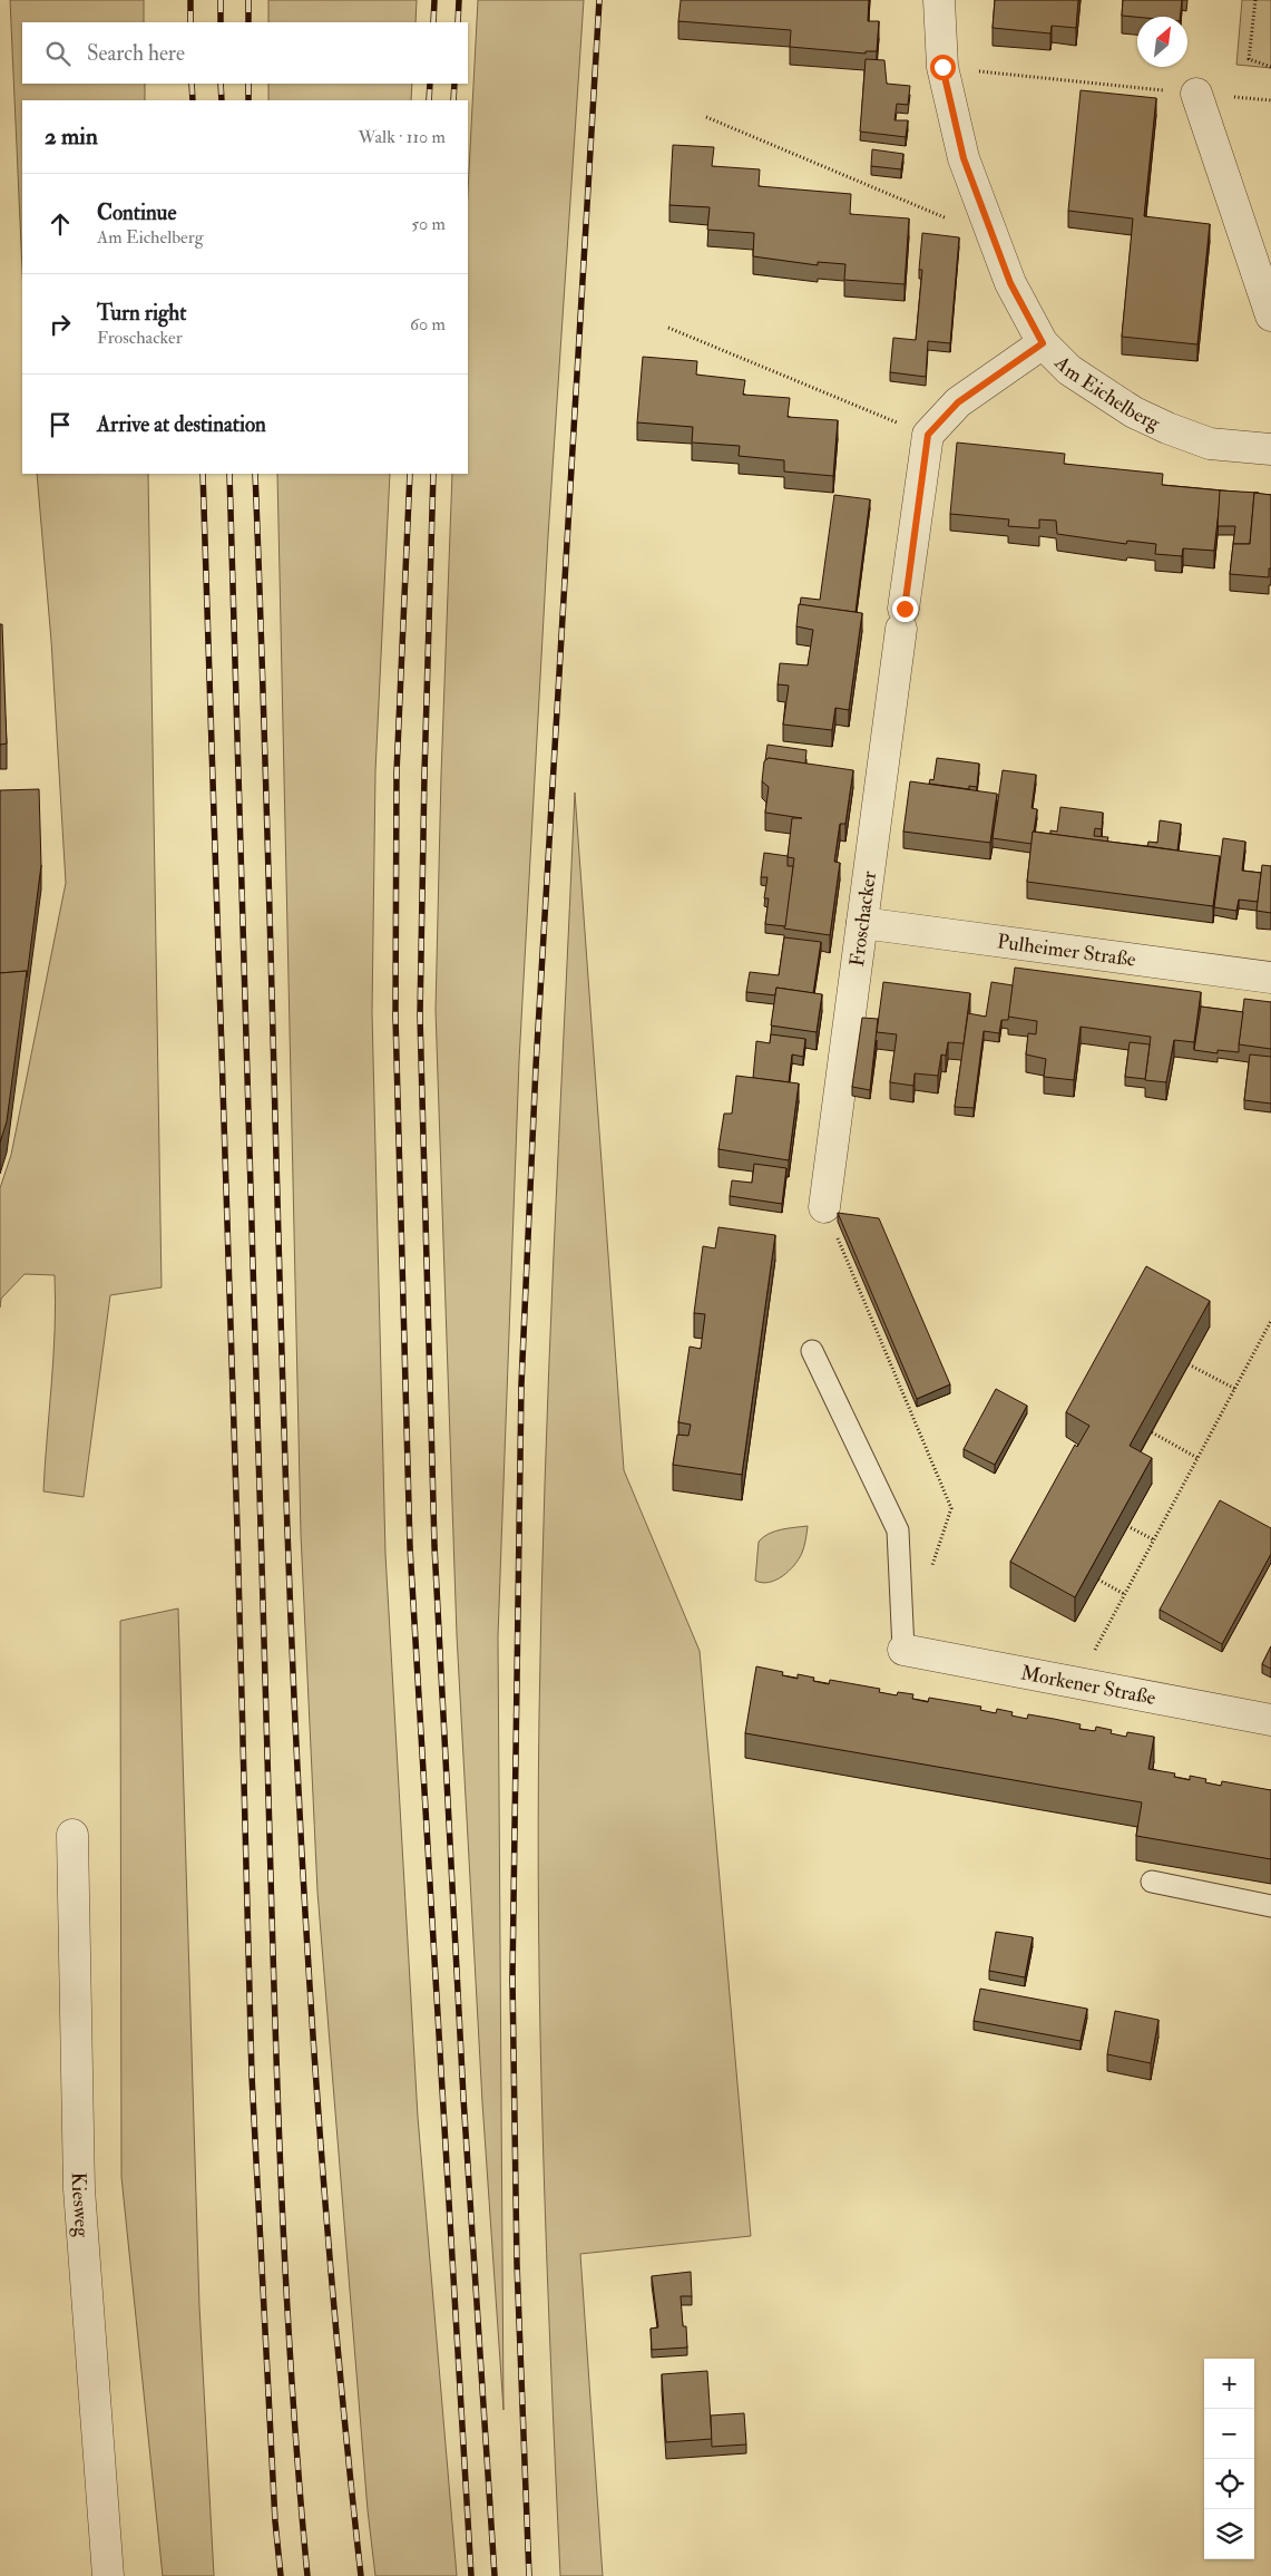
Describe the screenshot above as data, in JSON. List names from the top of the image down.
{
  "streets": {
    "street": [
      "Am Eichelberg",
      "Froschacker",
      "Pulheimer Straße",
      "Morkener Straße",
      "Kiesweg"
    ]
  },
  "crossings": [
    ["Froschacker", "Pulheimer Straße"]
  ],
  "north": "top right",
  "page": {
    "search": "Search here",
    "heading": ["2 min", "Walk · 110 m"],
    "list": [
      ["Continue", "Am Eichelberg", "50 m"],
      ["Turn right", "Froschacker", "60 m"],
      "Arrive at destination"
    ],
    "map_buttons": ["+", "−"]
  }
}
